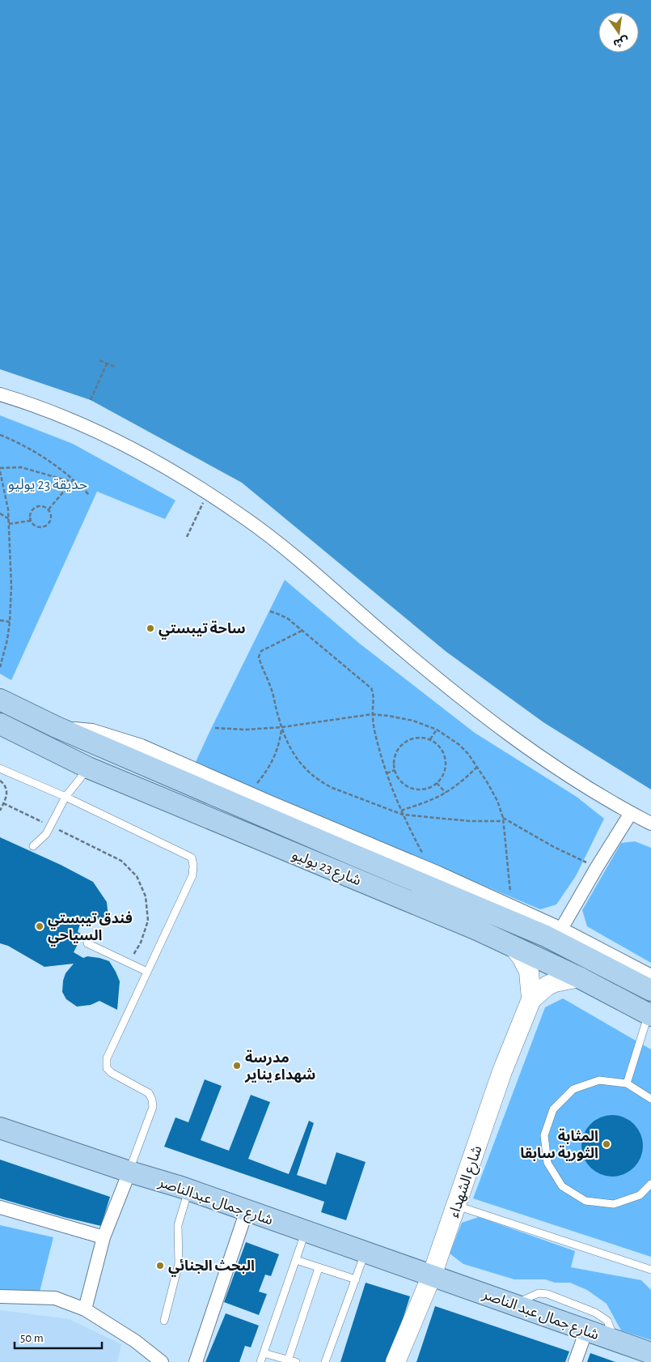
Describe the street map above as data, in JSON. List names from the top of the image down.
{
  "streets": {
    "main road": ["شارع 23 يوليو", "شارع جمال عبدالناصر", "شارع جمال عبد الناصر"],
    "street": ["شارع الشهداء"]
  },
  "crossings": [
    ["شارع 23 يوليو", "شارع الشهداء"],
    ["شارع الشهداء", "شارع جمال عبدالناصر"],
    ["شارع الشهداء", "شارع جمال عبد الناصر"],
    ["شارع جمال عبدالناصر", "شارع جمال عبد الناصر"]
  ],
  "parks": ["حديقة 23 يوليو"],
  "places": [
    "ساحة تيبستي",
    "فندق تيبستي السياحي",
    "مدرسة شهداء يناير",
    "المثابة الثورية سابقا",
    "البحث الجنائي"
  ],
  "scale_bar": "50 m",
  "north": "bottom"
}
